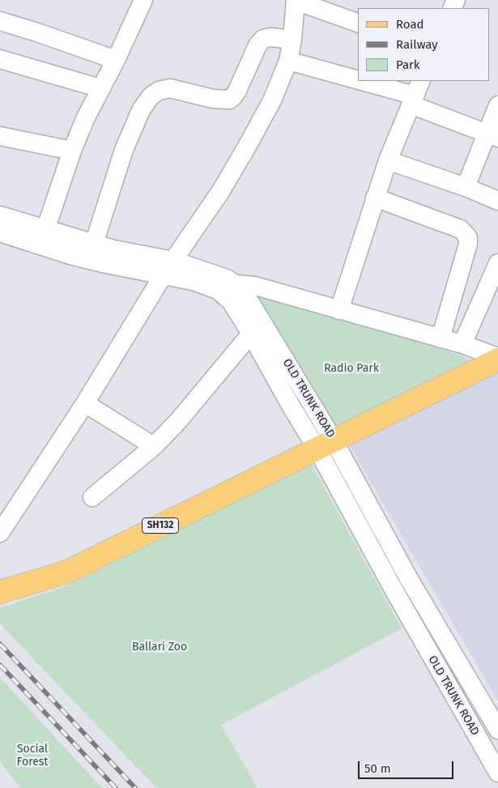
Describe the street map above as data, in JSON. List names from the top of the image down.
{
  "streets": {
    "main road": ["SH132"],
    "street": ["OLD TRUNK ROAD"]
  },
  "crossings": [
    ["OLD TRUNK ROAD", "SH132"]
  ],
  "parks": ["Radio Park", "Ballari Zoo", "Social Forest"],
  "legend": ["Road", "Railway", "Park"],
  "scale_bar": "50 m"
}
